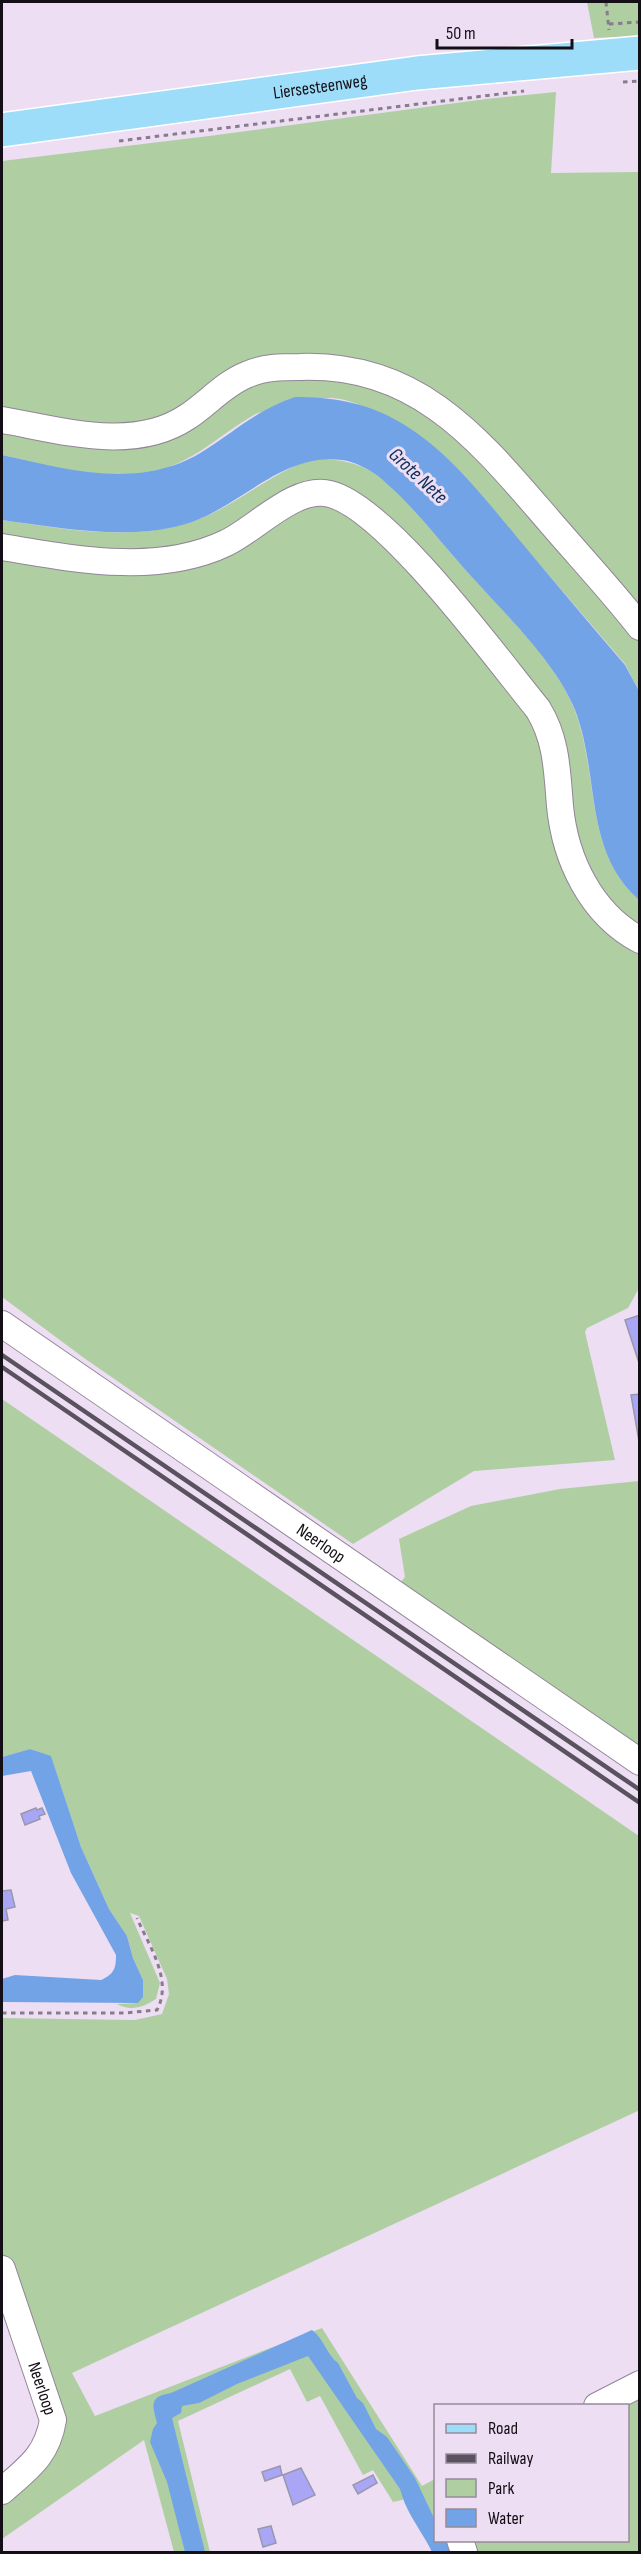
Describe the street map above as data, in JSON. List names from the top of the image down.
{
  "streets": {
    "main road": ["Liersesteenweg"],
    "street": ["Neerloop"]
  },
  "water": ["Grote Nete"],
  "legend": [
    "Road",
    "Railway",
    "Park",
    "Water"
  ],
  "scale_bar": "50 m"
}
